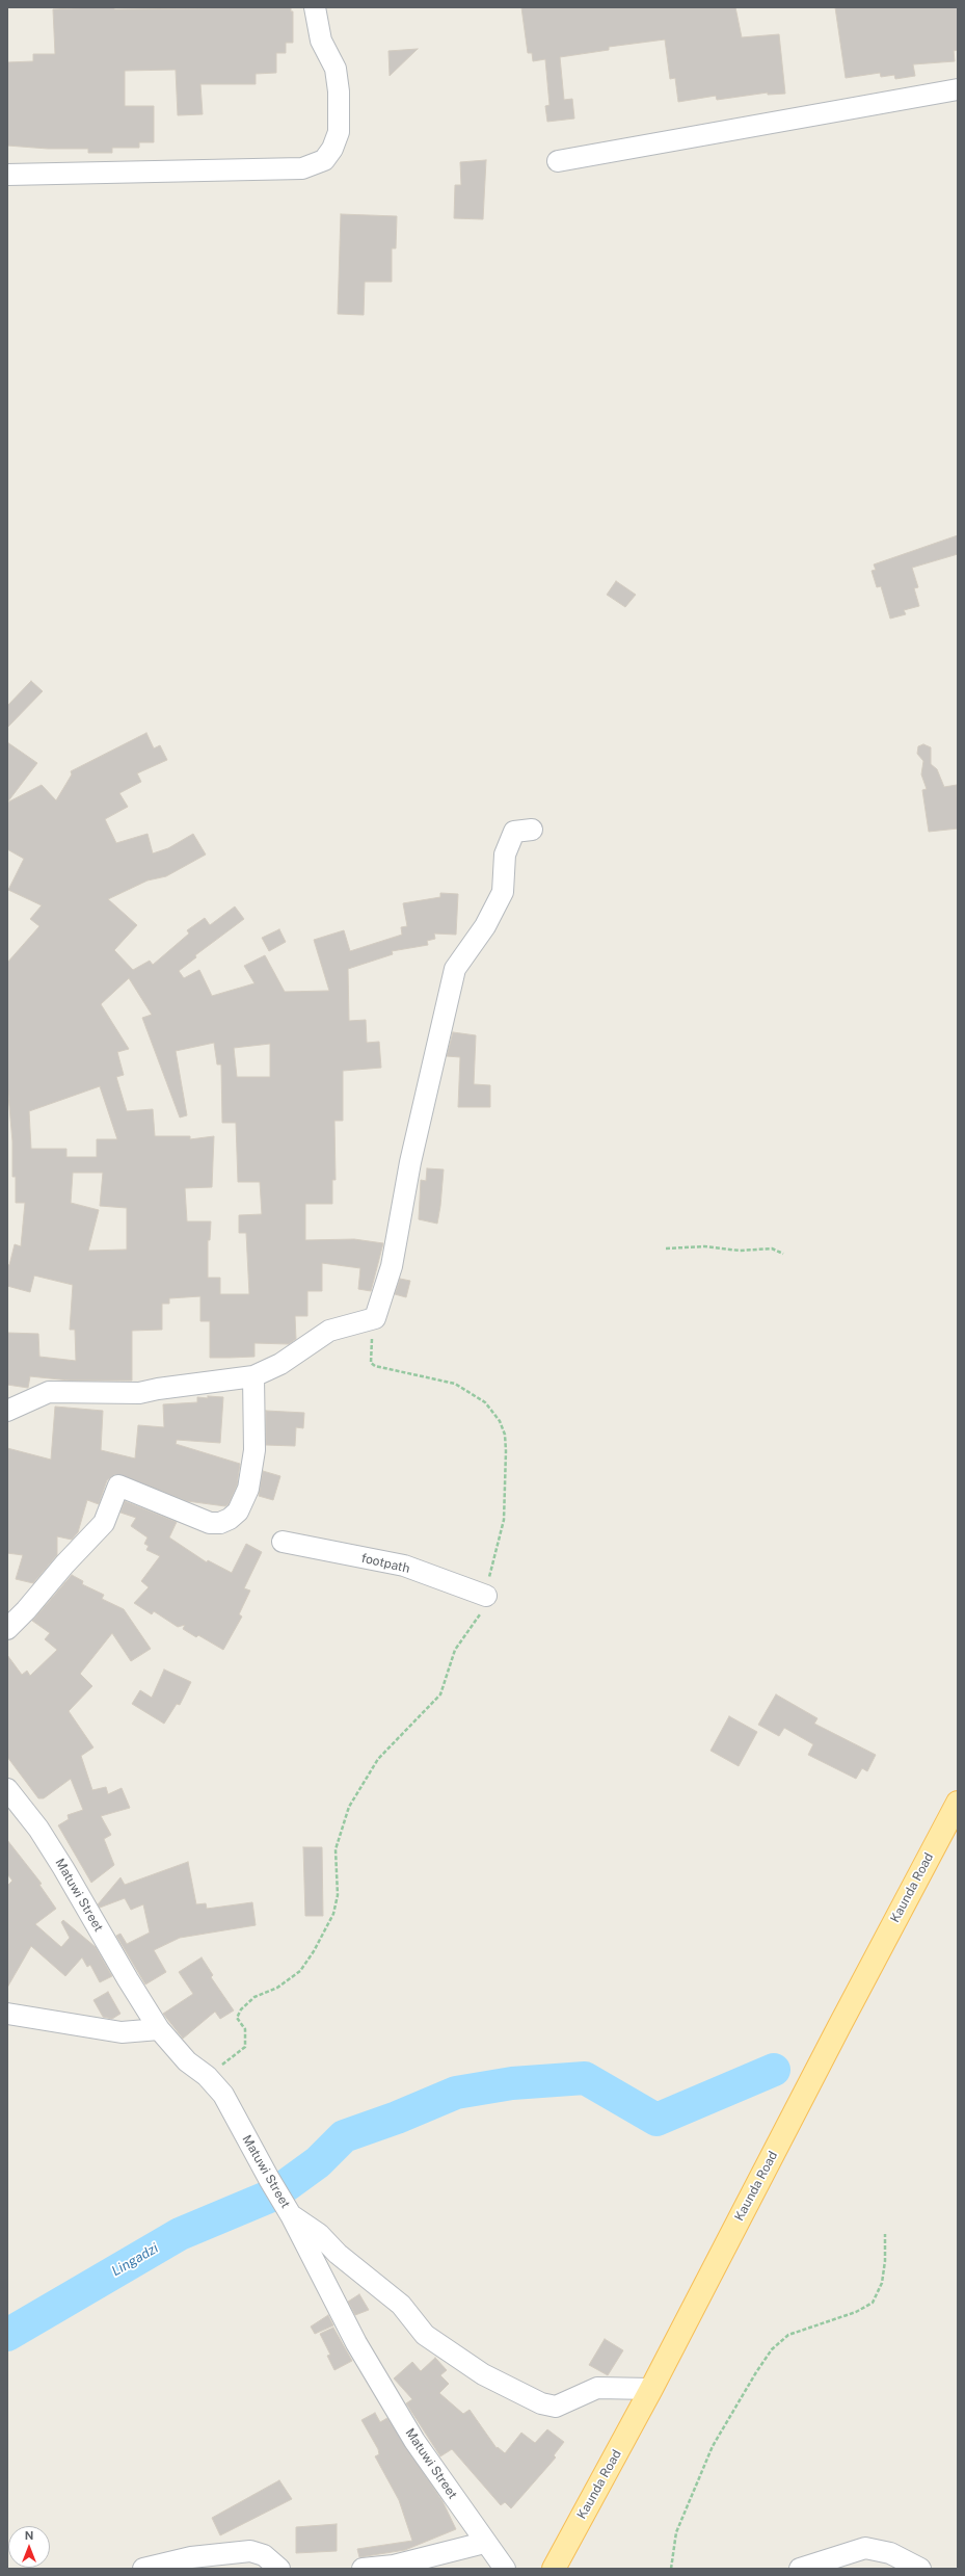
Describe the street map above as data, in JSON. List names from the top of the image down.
{
  "streets": {
    "main road": ["Kaunda Road"],
    "street": ["footpath", "Matuwi Street"]
  },
  "water": ["Lingadzi"],
  "north": "top"
}
